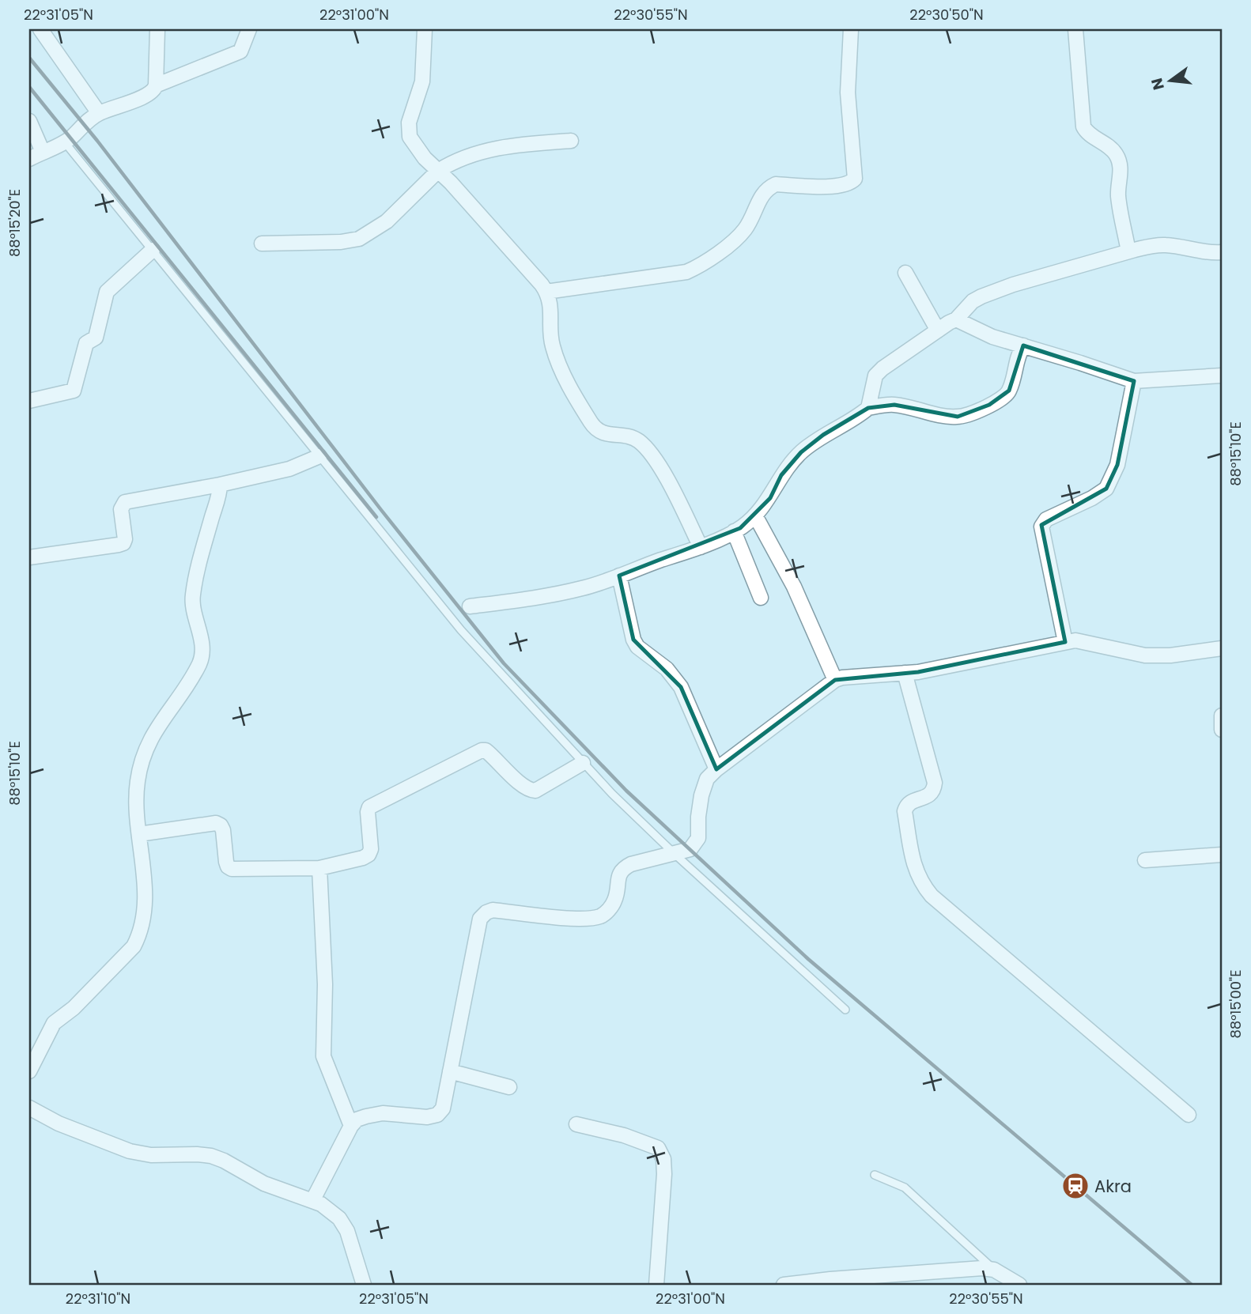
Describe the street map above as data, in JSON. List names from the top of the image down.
{
  "places": {
    "station": ["Akra"]
  },
  "north": "left",
  "coordinates": [
    "22°31'05\"N",
    "22°31'00\"N",
    "22°30'55\"N",
    "22°30'50\"N",
    "88°15'20\"E",
    "88°15'10\"E",
    "88°15'00\"E",
    "22°31'10\"N"
  ]
}
